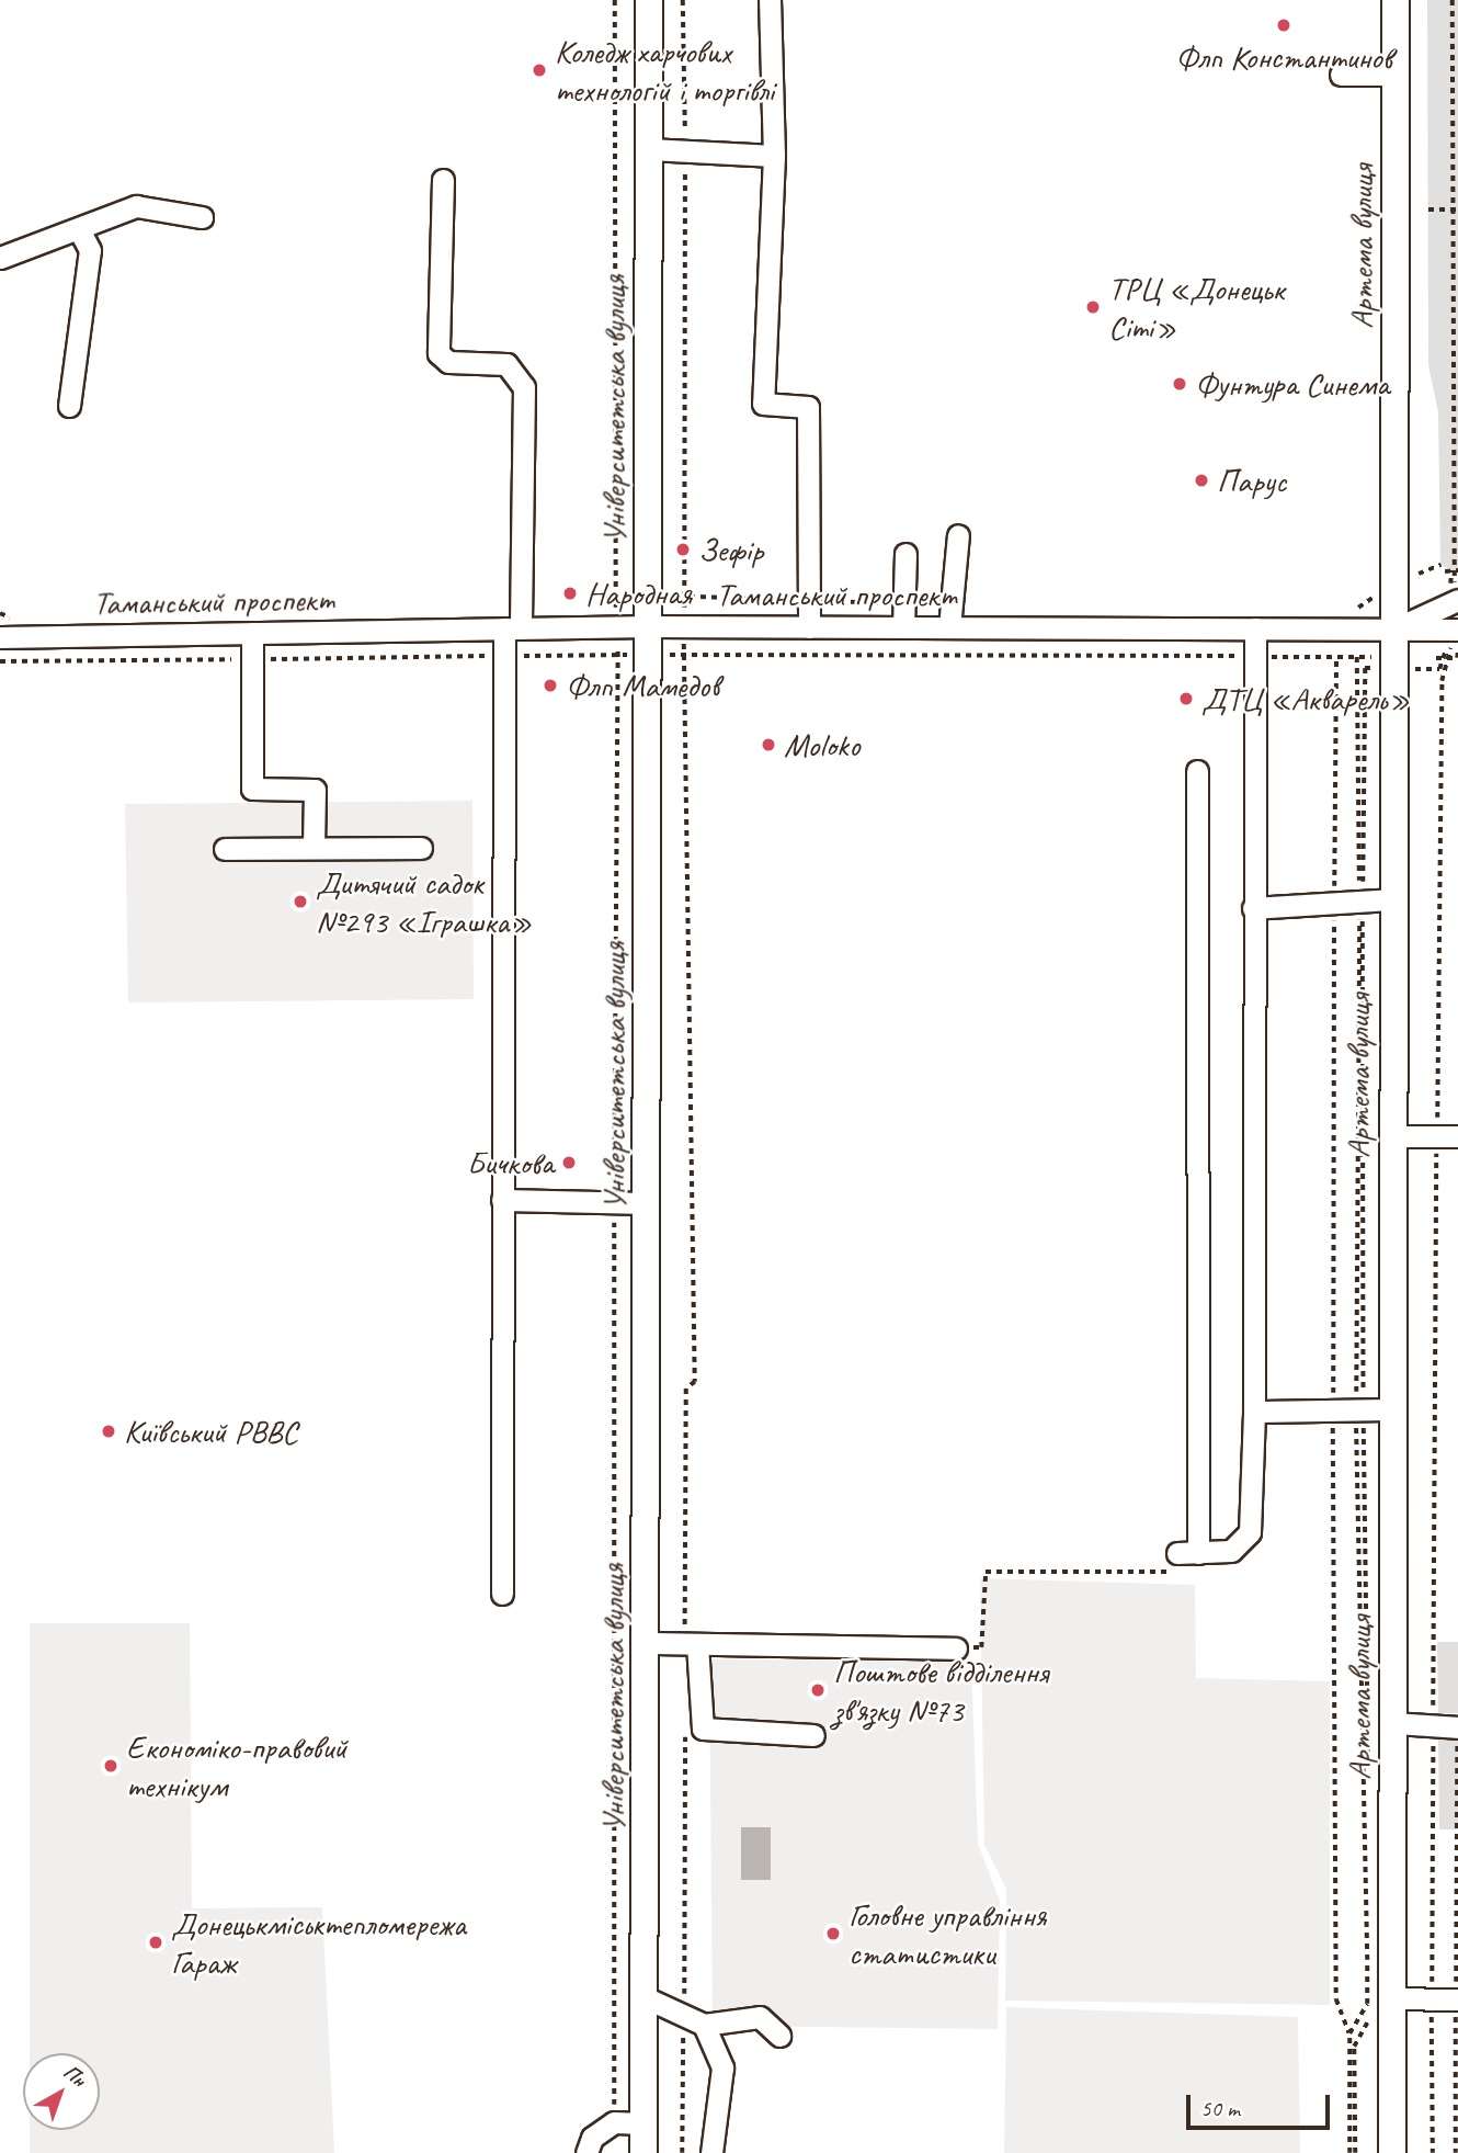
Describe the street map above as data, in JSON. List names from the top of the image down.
{
  "streets": {
    "main road": ["Артема вулиця", "Університетська вулиця"],
    "street": ["Таманський проспект"]
  },
  "crossings": [
    ["Артема вулиця", "Таманський проспект"],
    ["Університетська вулиця", "Таманський проспект"]
  ],
  "places": [
    "Флп Константинов",
    "Коледж харчових технологій і торгівлі",
    "ТРЦ «Донецьк Сіті»",
    "Фунтура Синема",
    "Парус",
    "Зефір",
    "Народная",
    "Флп Мамедов",
    "ДТЦ «Акварель»",
    "Moloko",
    "Дитячий садок №293 «Іграшка»",
    "Бичкова",
    "Київський РВВС",
    "Поштове відділення зв'язку №73",
    "Економіко-правовий технікум",
    "Головне управління статистики",
    "Донецькміськтепломережа Гараж"
  ],
  "scale_bar": "50 m",
  "north": "top right"
}
